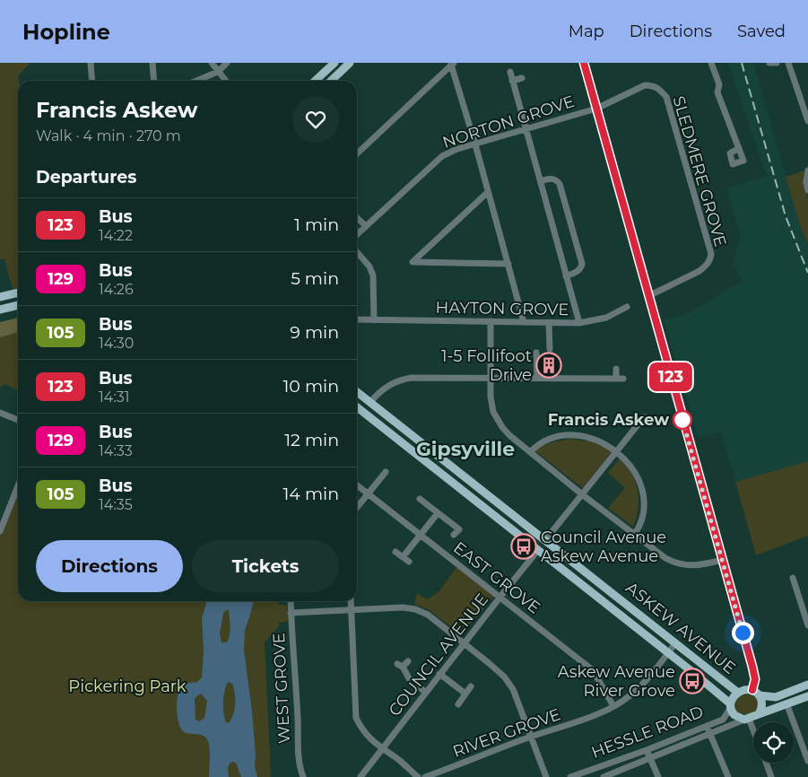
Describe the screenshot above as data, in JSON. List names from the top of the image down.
{
  "streets": {
    "main road": ["ASKEW AVENUE"],
    "street": [
      "NORTON GROVE",
      "SLEDMERE GROVE",
      "HAYTON GROVE",
      "EAST GROVE",
      "COUNCIL AVENUE",
      "WEST GROVE",
      "HESSLE ROAD",
      "RIVER GROVE"
    ]
  },
  "crossings": [
    ["NORTON GROVE", "SLEDMERE GROVE"],
    ["EAST GROVE", "COUNCIL AVENUE"],
    ["EAST GROVE", "RIVER GROVE"],
    ["ASKEW AVENUE", "COUNCIL AVENUE"],
    ["ASKEW AVENUE", "HESSLE ROAD"],
    ["ASKEW AVENUE", "RIVER GROVE"]
  ],
  "districts": ["Gipsyville"],
  "parks": ["Pickering Park"],
  "places": {
    "building": ["1-5 Follifoot Drive"],
    "other": ["Francis Askew"],
    "bus stop": ["Council Avenue Askew Avenue", "Askew Avenue River Grove"]
  },
  "lines": ["bus line 123"],
  "page": {
    "header": "Hopline",
    "nav": ["Map", "Directions", "Saved"],
    "on_map": "123",
    "heading": [
      ["Francis Askew", "Walk · 4 min · 270 m"],
      "Departures"
    ],
    "list": [
      {
        "mark": "123",
        "name": "Bus",
        "note": "14:22",
        "value": "1 min"
      },
      {
        "mark": "129",
        "name": "Bus",
        "note": "14:26",
        "value": "5 min"
      },
      {
        "mark": "105",
        "name": "Bus",
        "note": "14:30",
        "value": "9 min"
      },
      {
        "mark": "123",
        "name": "Bus",
        "note": "14:31",
        "value": "10 min"
      },
      {
        "mark": "129",
        "name": "Bus",
        "note": "14:33",
        "value": "12 min"
      },
      {
        "mark": "105",
        "name": "Bus",
        "note": "14:35",
        "value": "14 min"
      }
    ],
    "buttons": ["Directions", "Tickets"]
  }
}
